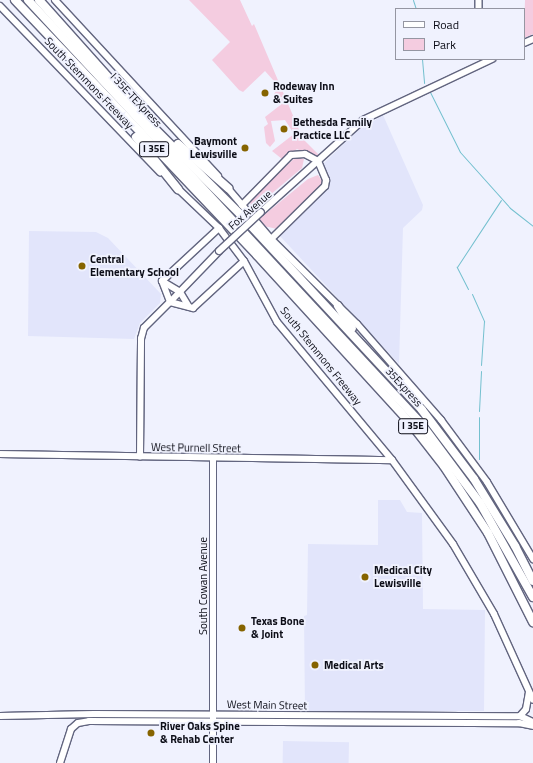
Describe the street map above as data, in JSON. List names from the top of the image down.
{
  "streets": {
    "highway": [
      "South Stemmons Freeway",
      "I 35E TEXpress",
      "I 35E",
      "35Express"
    ],
    "main road": ["Fox Avenue", "West Main Street"],
    "street": ["West Purnell Street", "South Cowan Avenue"]
  },
  "crossings": [
    ["South Stemmons Freeway", "West Purnell Street"],
    ["I 35E TEXpress", "35Express"],
    ["Fox Avenue", "West Purnell Street"],
    ["West Purnell Street", "South Cowan Avenue"],
    ["South Cowan Avenue", "West Main Street"]
  ],
  "places": [
    "Rodeway Inn & Suites",
    "Bethesda Family Practice LLC",
    "Baymont Lewisville",
    "Central Elementary School",
    "Medical City Lewisville",
    "Texas Bone & Joint",
    "Medical Arts",
    "River Oaks Spine & Rehab Center"
  ],
  "legend": ["Road", "Park"]
}
